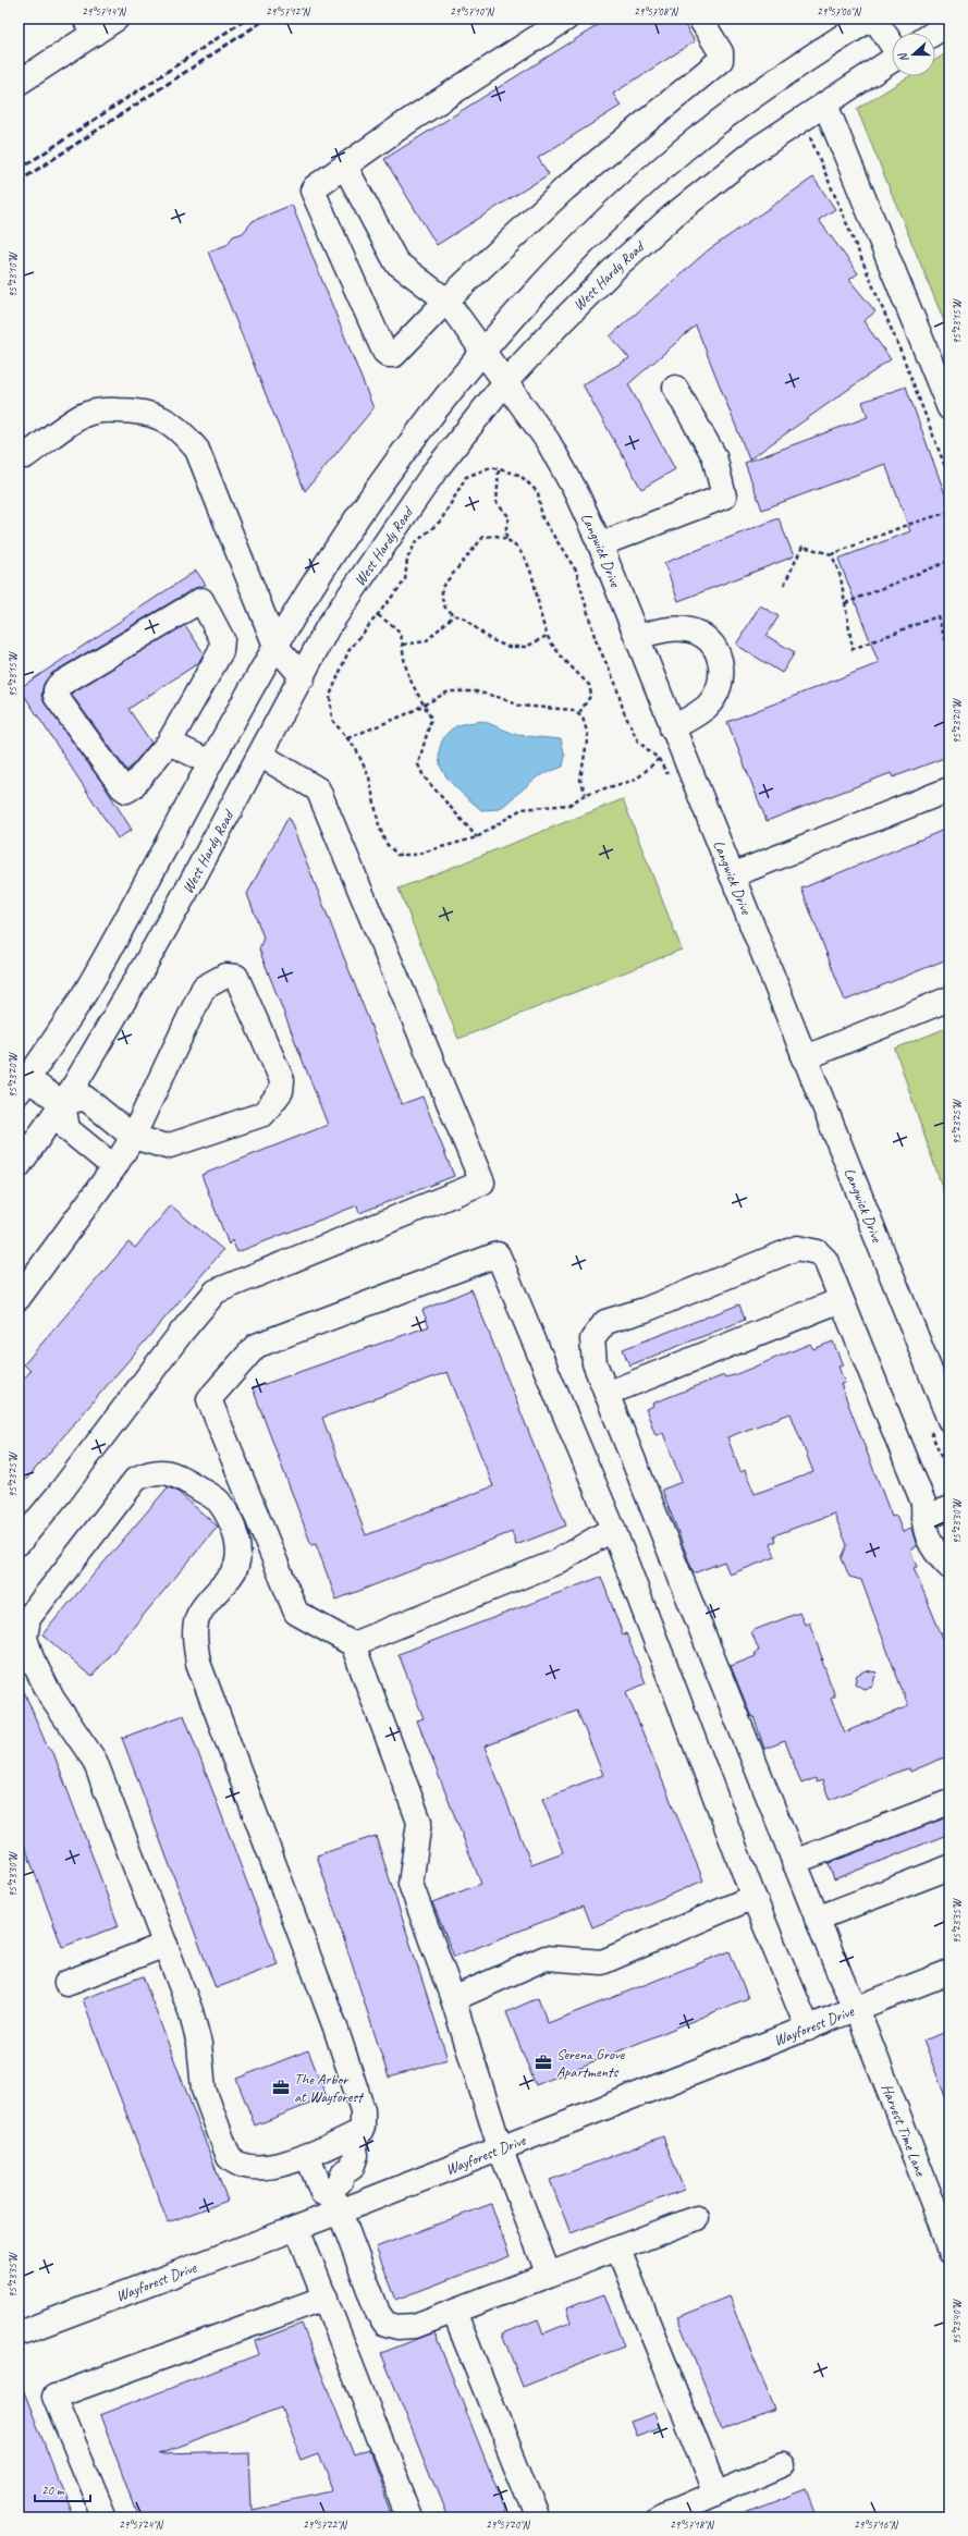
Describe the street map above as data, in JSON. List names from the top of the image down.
{
  "streets": {
    "street": [
      "West Hardy Road",
      "Langwick Drive",
      "Wayforest Drive",
      "Harvest Time Lane"
    ]
  },
  "crossings": [
    ["West Hardy Road", "Langwick Drive"],
    ["Wayforest Drive", "Harvest Time Lane"]
  ],
  "places": {
    "office": ["Serena Grove Apartments", "The Arbor at Wayforest"]
  },
  "scale_bar": "20 m",
  "north": "left",
  "coordinates": [
    "29°57'14\"N",
    "29°57'12\"N",
    "29°57'10\"N",
    "29°57'08\"N",
    "29°57'06\"N",
    "95°23'10\"W",
    "95°23'15\"W",
    "95°23'20\"W",
    "95°23'25\"W",
    "95°23'30\"W",
    "95°23'35\"W",
    "95°23'40\"W",
    "29°57'24\"N",
    "29°57'22\"N",
    "29°57'20\"N",
    "29°57'18\"N",
    "29°57'16\"N"
  ]
}
